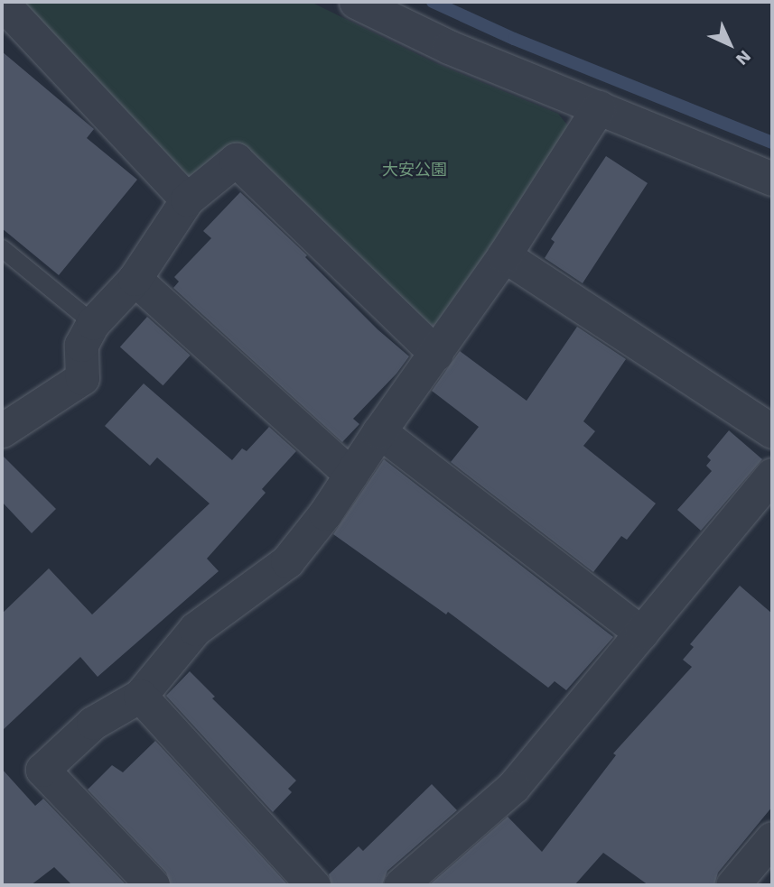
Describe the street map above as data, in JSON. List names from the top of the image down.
{
  "parks": ["大安公園"],
  "north": "bottom right"
}
